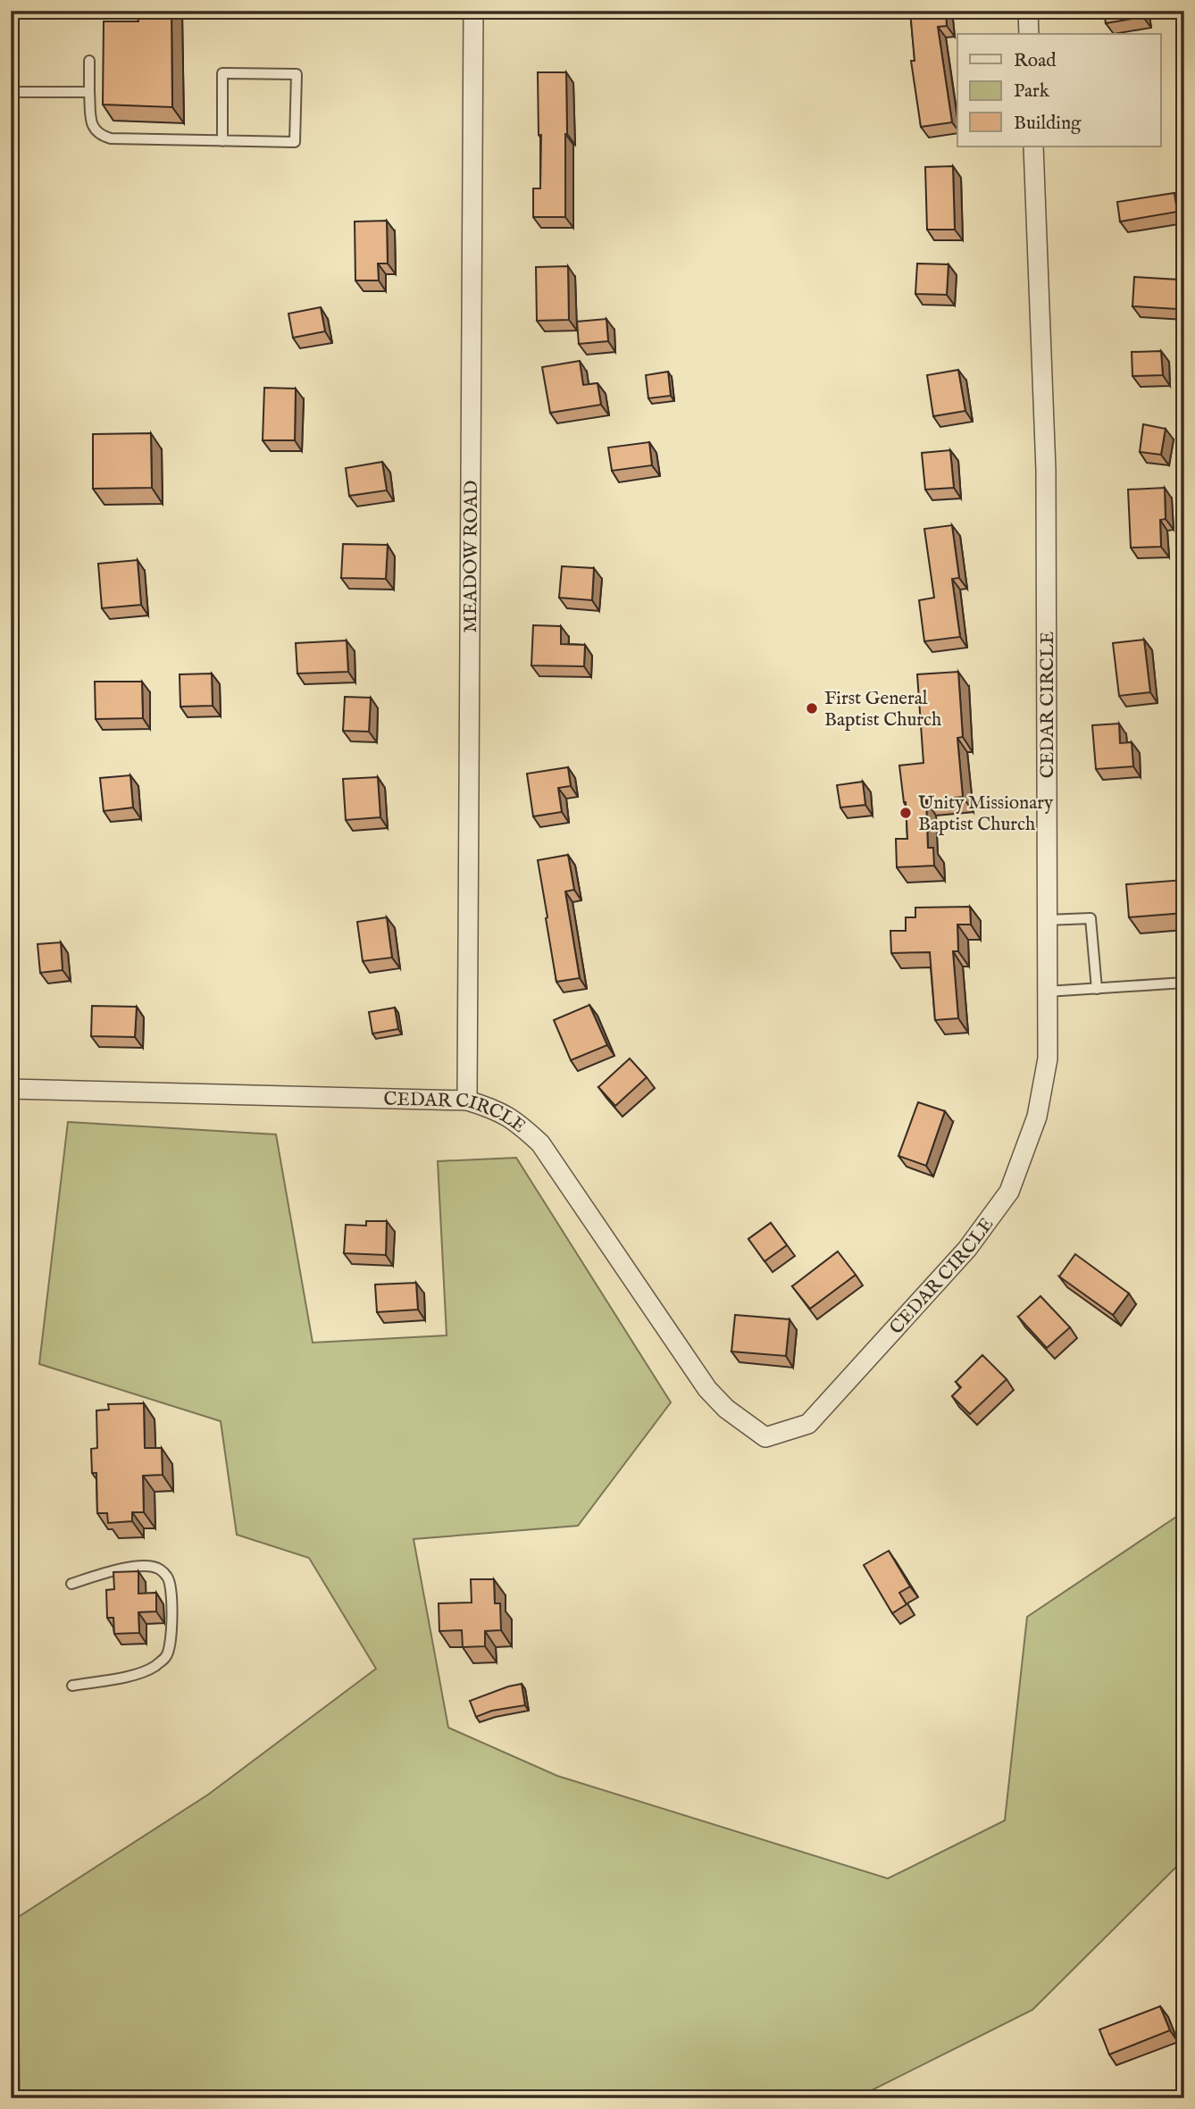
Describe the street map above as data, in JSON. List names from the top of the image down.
{
  "streets": {
    "street": ["MEADOW ROAD", "CEDAR CIRCLE"]
  },
  "crossings": [
    ["MEADOW ROAD", "CEDAR CIRCLE"]
  ],
  "places": ["First General Baptist Church", "Unity Missionary Baptist Church"],
  "legend": ["Road", "Park", "Building"]
}
